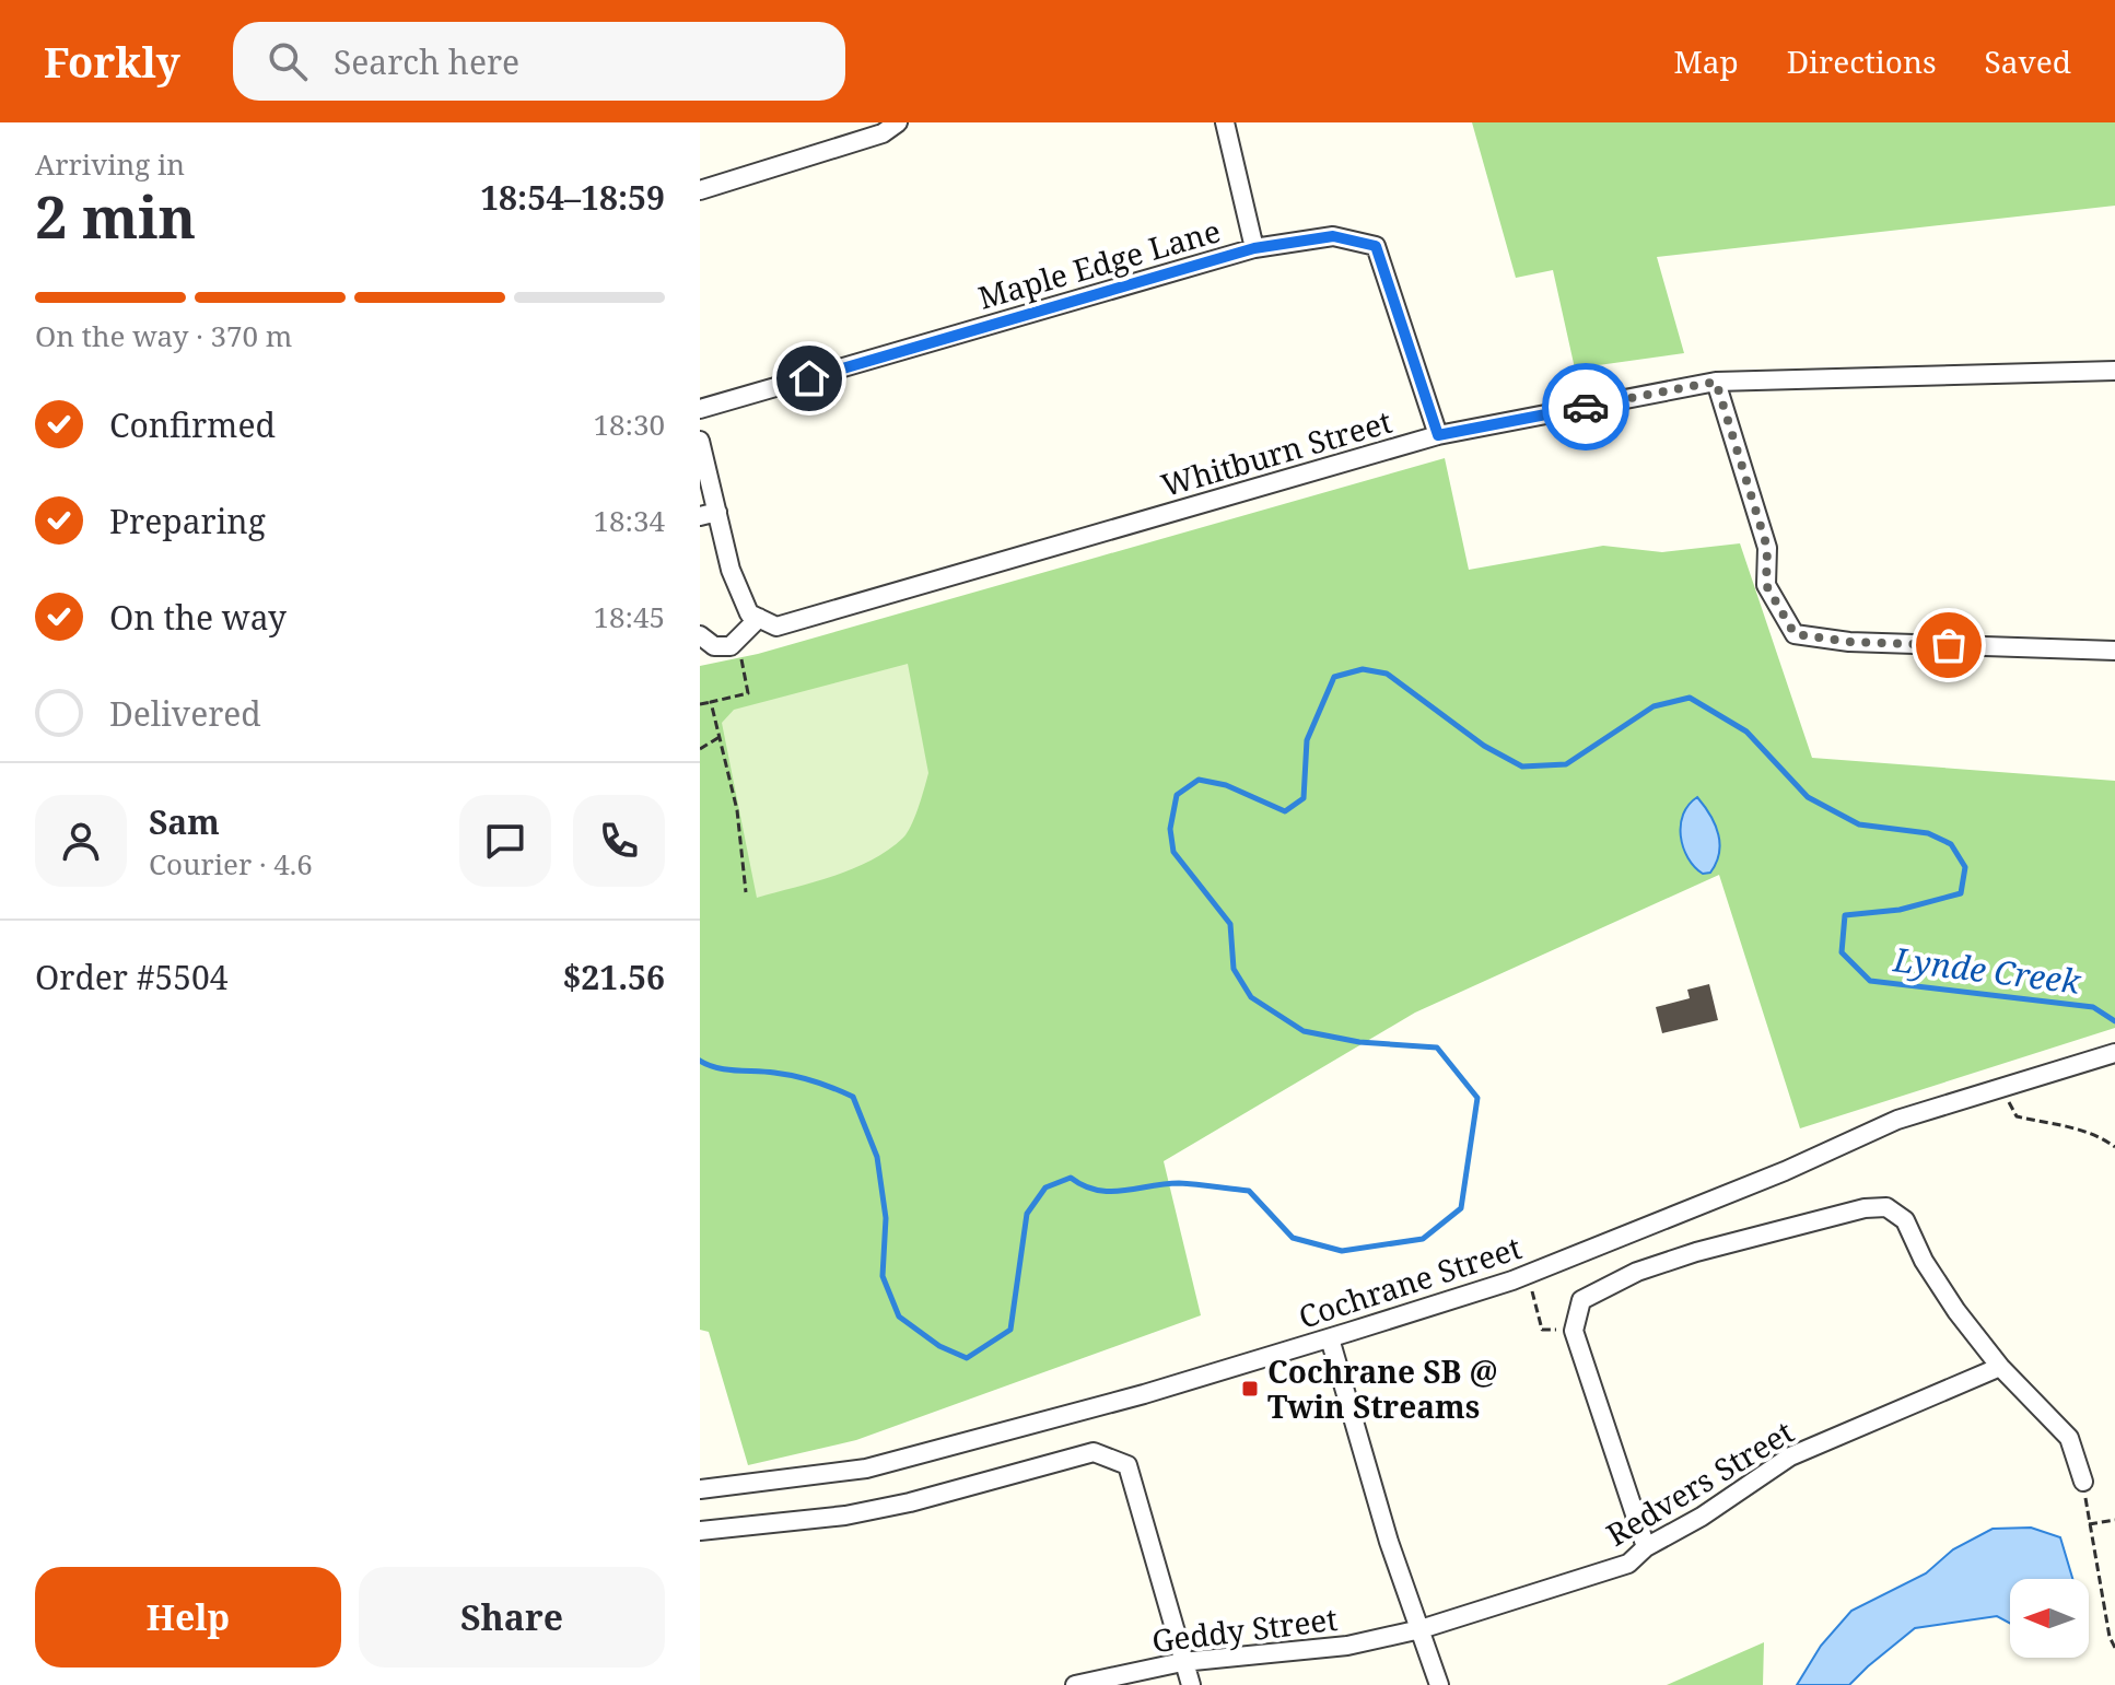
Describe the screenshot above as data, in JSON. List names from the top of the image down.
{
  "streets": {
    "street": [
      "Maple Edge Lane",
      "Whitburn Street",
      "Cochrane Street",
      "Redvers Street",
      "Geddy Street"
    ]
  },
  "crossings": [
    ["Maple Edge Lane", "Whitburn Street"],
    ["Redvers Street", "Geddy Street"]
  ],
  "water": ["Lynde Creek"],
  "places": {
    "transit": ["Cochrane SB @ Twin Streams"]
  },
  "north": "left",
  "page": {
    "header": "Forkly",
    "search": "Search here",
    "nav": ["Map", "Directions", "Saved"],
    "heading": ["2 min", "Arriving in", "18:54–18:59"],
    "panel": [
      "Sam",
      "Courier · 4.6",
      "Order #5504",
      "$21.56"
    ],
    "bar": "On the way · 370 m",
    "list": [
      ["Confirmed", "18:30"],
      ["Preparing", "18:34"],
      ["On the way", "18:45"],
      "Delivered"
    ],
    "buttons": ["Help", "Share"]
  }
}
